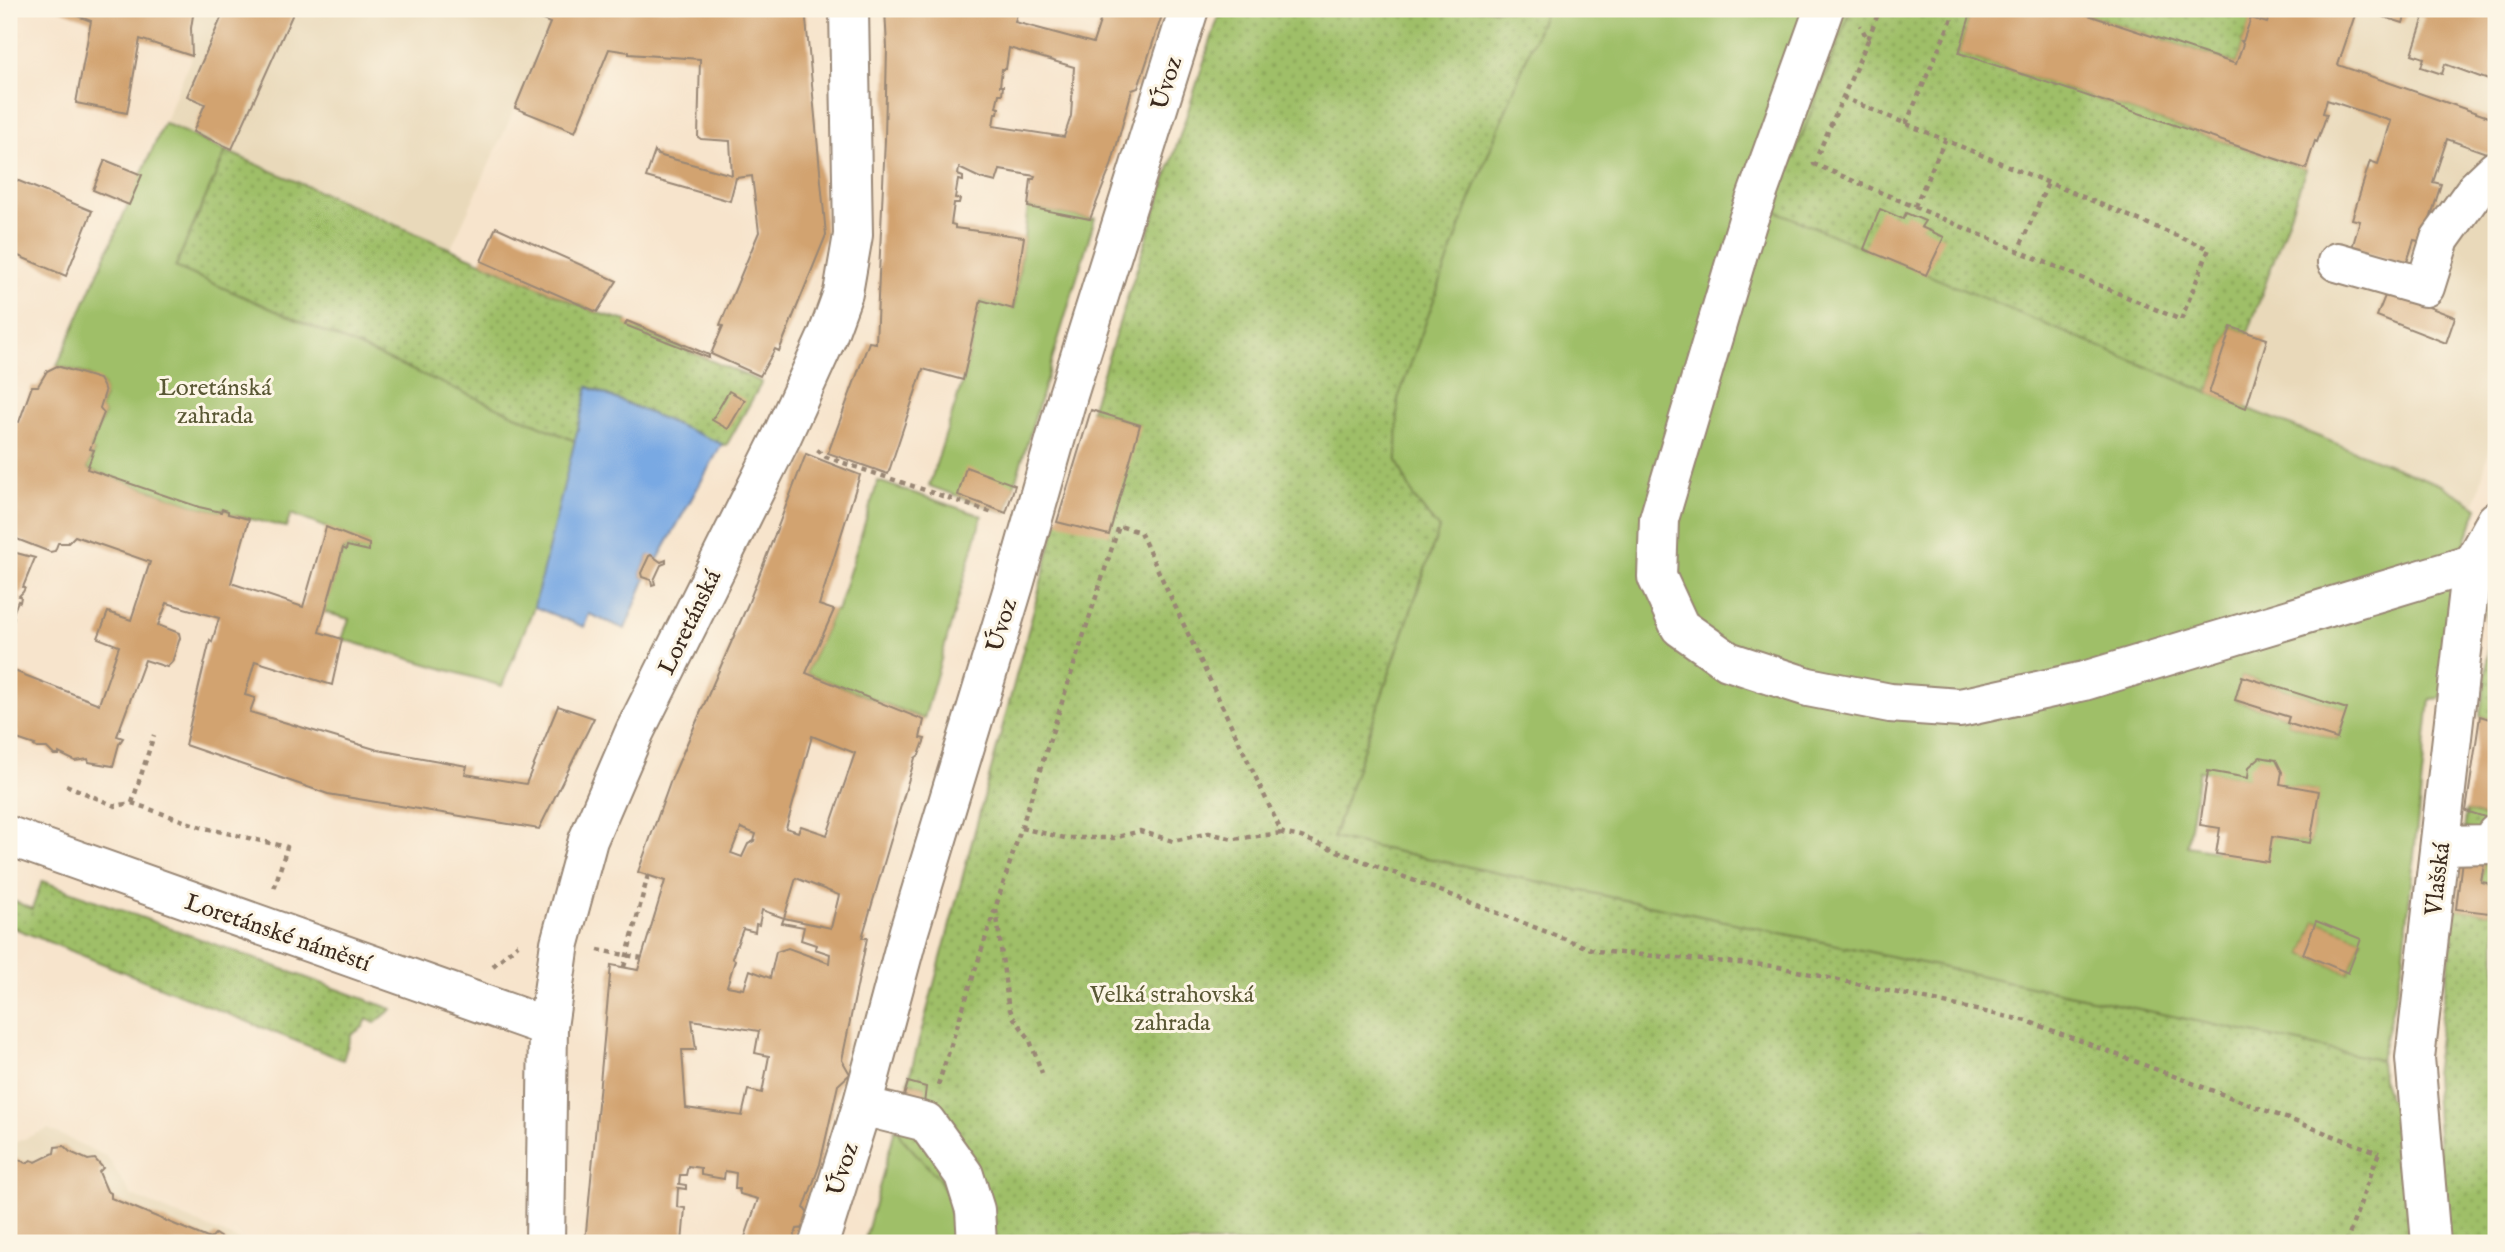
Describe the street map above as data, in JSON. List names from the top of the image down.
{
  "streets": {
    "street": [
      "Úvoz",
      "Loretánská",
      "Vlašská",
      "Loretánské náměstí"
    ]
  },
  "crossings": [
    ["Loretánská", "Loretánské náměstí"]
  ],
  "parks": ["Loretánská zahrada", "Velká strahovská zahrada"]
}
